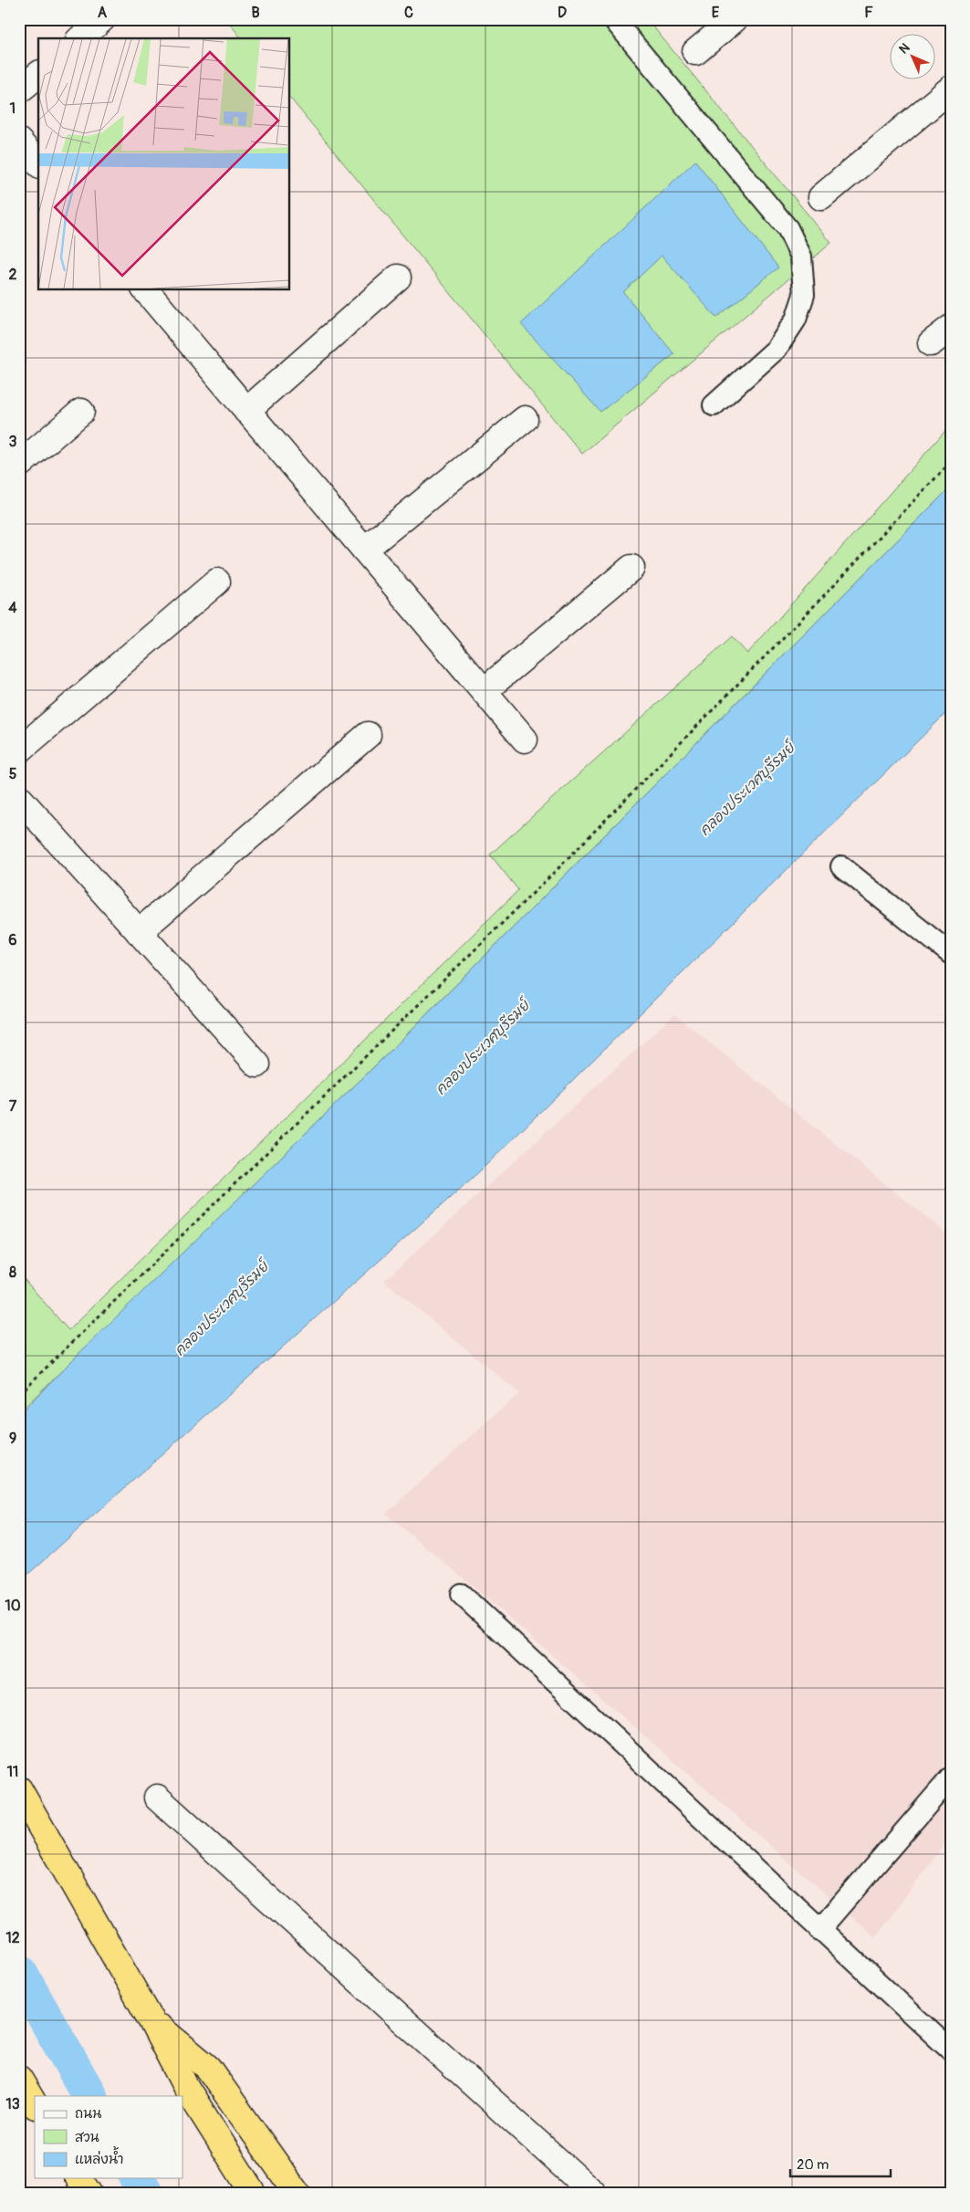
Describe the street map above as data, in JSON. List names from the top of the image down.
{
  "water": ["คลองประเวศบุรีรมย์"],
  "legend": ["ถนน", "สวน", "แหล่งน้ำ"],
  "scale_bar": "20 m",
  "north": "top left",
  "grid": {
    "columns": [
      "A",
      "B",
      "C",
      "D",
      "E",
      "F"
    ],
    "rows": [
      "1",
      "2",
      "3",
      "4",
      "5",
      "6",
      "7",
      "8",
      "9",
      "10",
      "11",
      "12",
      "13"
    ]
  }
}
